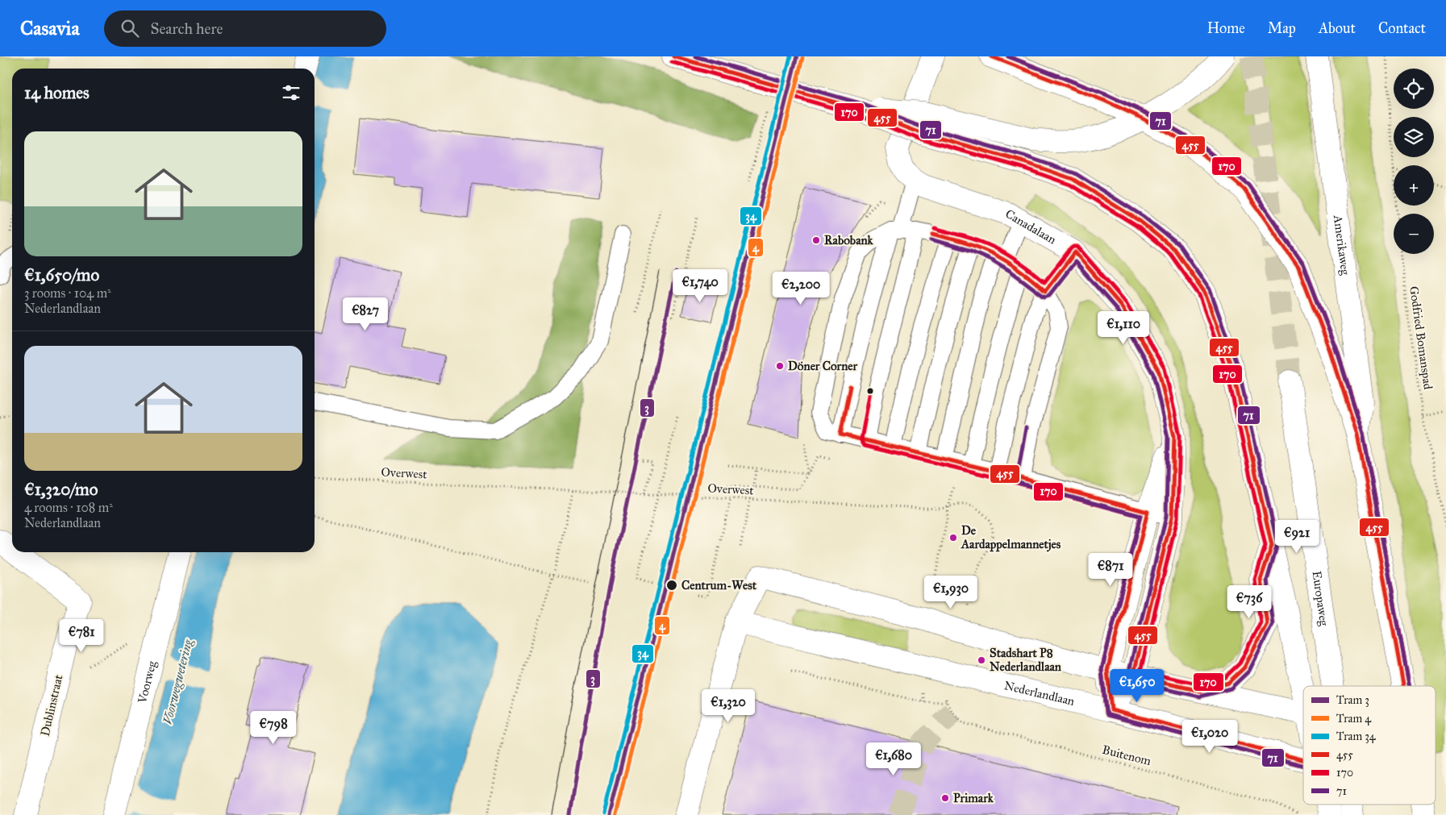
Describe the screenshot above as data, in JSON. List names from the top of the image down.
{
  "streets": {
    "street": [
      "Canadalaan",
      "Amerikaweg",
      "Europaweg",
      "Voorweg",
      "Nederlandlaan",
      "Dublinstraat"
    ],
    "path": ["Godfried Bomanspad", "Overwest", "Buitenom"]
  },
  "crossings": [
    ["Canadalaan", "Nederlandlaan"]
  ],
  "water": ["Voorwegwetering"],
  "places": [
    "Rabobank",
    "Döner Corner",
    "De Aardappelmannetjes",
    "Centrum-West",
    "Stadshart P8 Nederlandlaan",
    "Primark"
  ],
  "lines": [
    "tram line 3",
    "tram line 34",
    "transit line 455",
    "transit line 170",
    "transit line 71",
    "tram line 4"
  ],
  "legend": [
    "Tram 3",
    "Tram 4",
    "Tram 34",
    "455",
    "170",
    "71"
  ],
  "page": {
    "header": "Casavia",
    "search": "Search here",
    "nav": [
      "Home",
      "Map",
      "About",
      "Contact"
    ],
    "map_buttons": ["+", "−"],
    "heading": "14 homes",
    "list": [
      {
        "name": "€1,650/mo",
        "note": "3 rooms · 104 m² · Nederlandlaan"
      },
      {
        "name": "€1,320/mo",
        "note": "4 rooms · 108 m² · Nederlandlaan"
      }
    ],
    "price": [
      "€1,740",
      "€2,200",
      "€827",
      "€1,110",
      "€921",
      "€871",
      "€1,930",
      "€736",
      "€781",
      "€1,650",
      "€1,320",
      "€798",
      "€1,020",
      "€1,680"
    ]
  }
}
